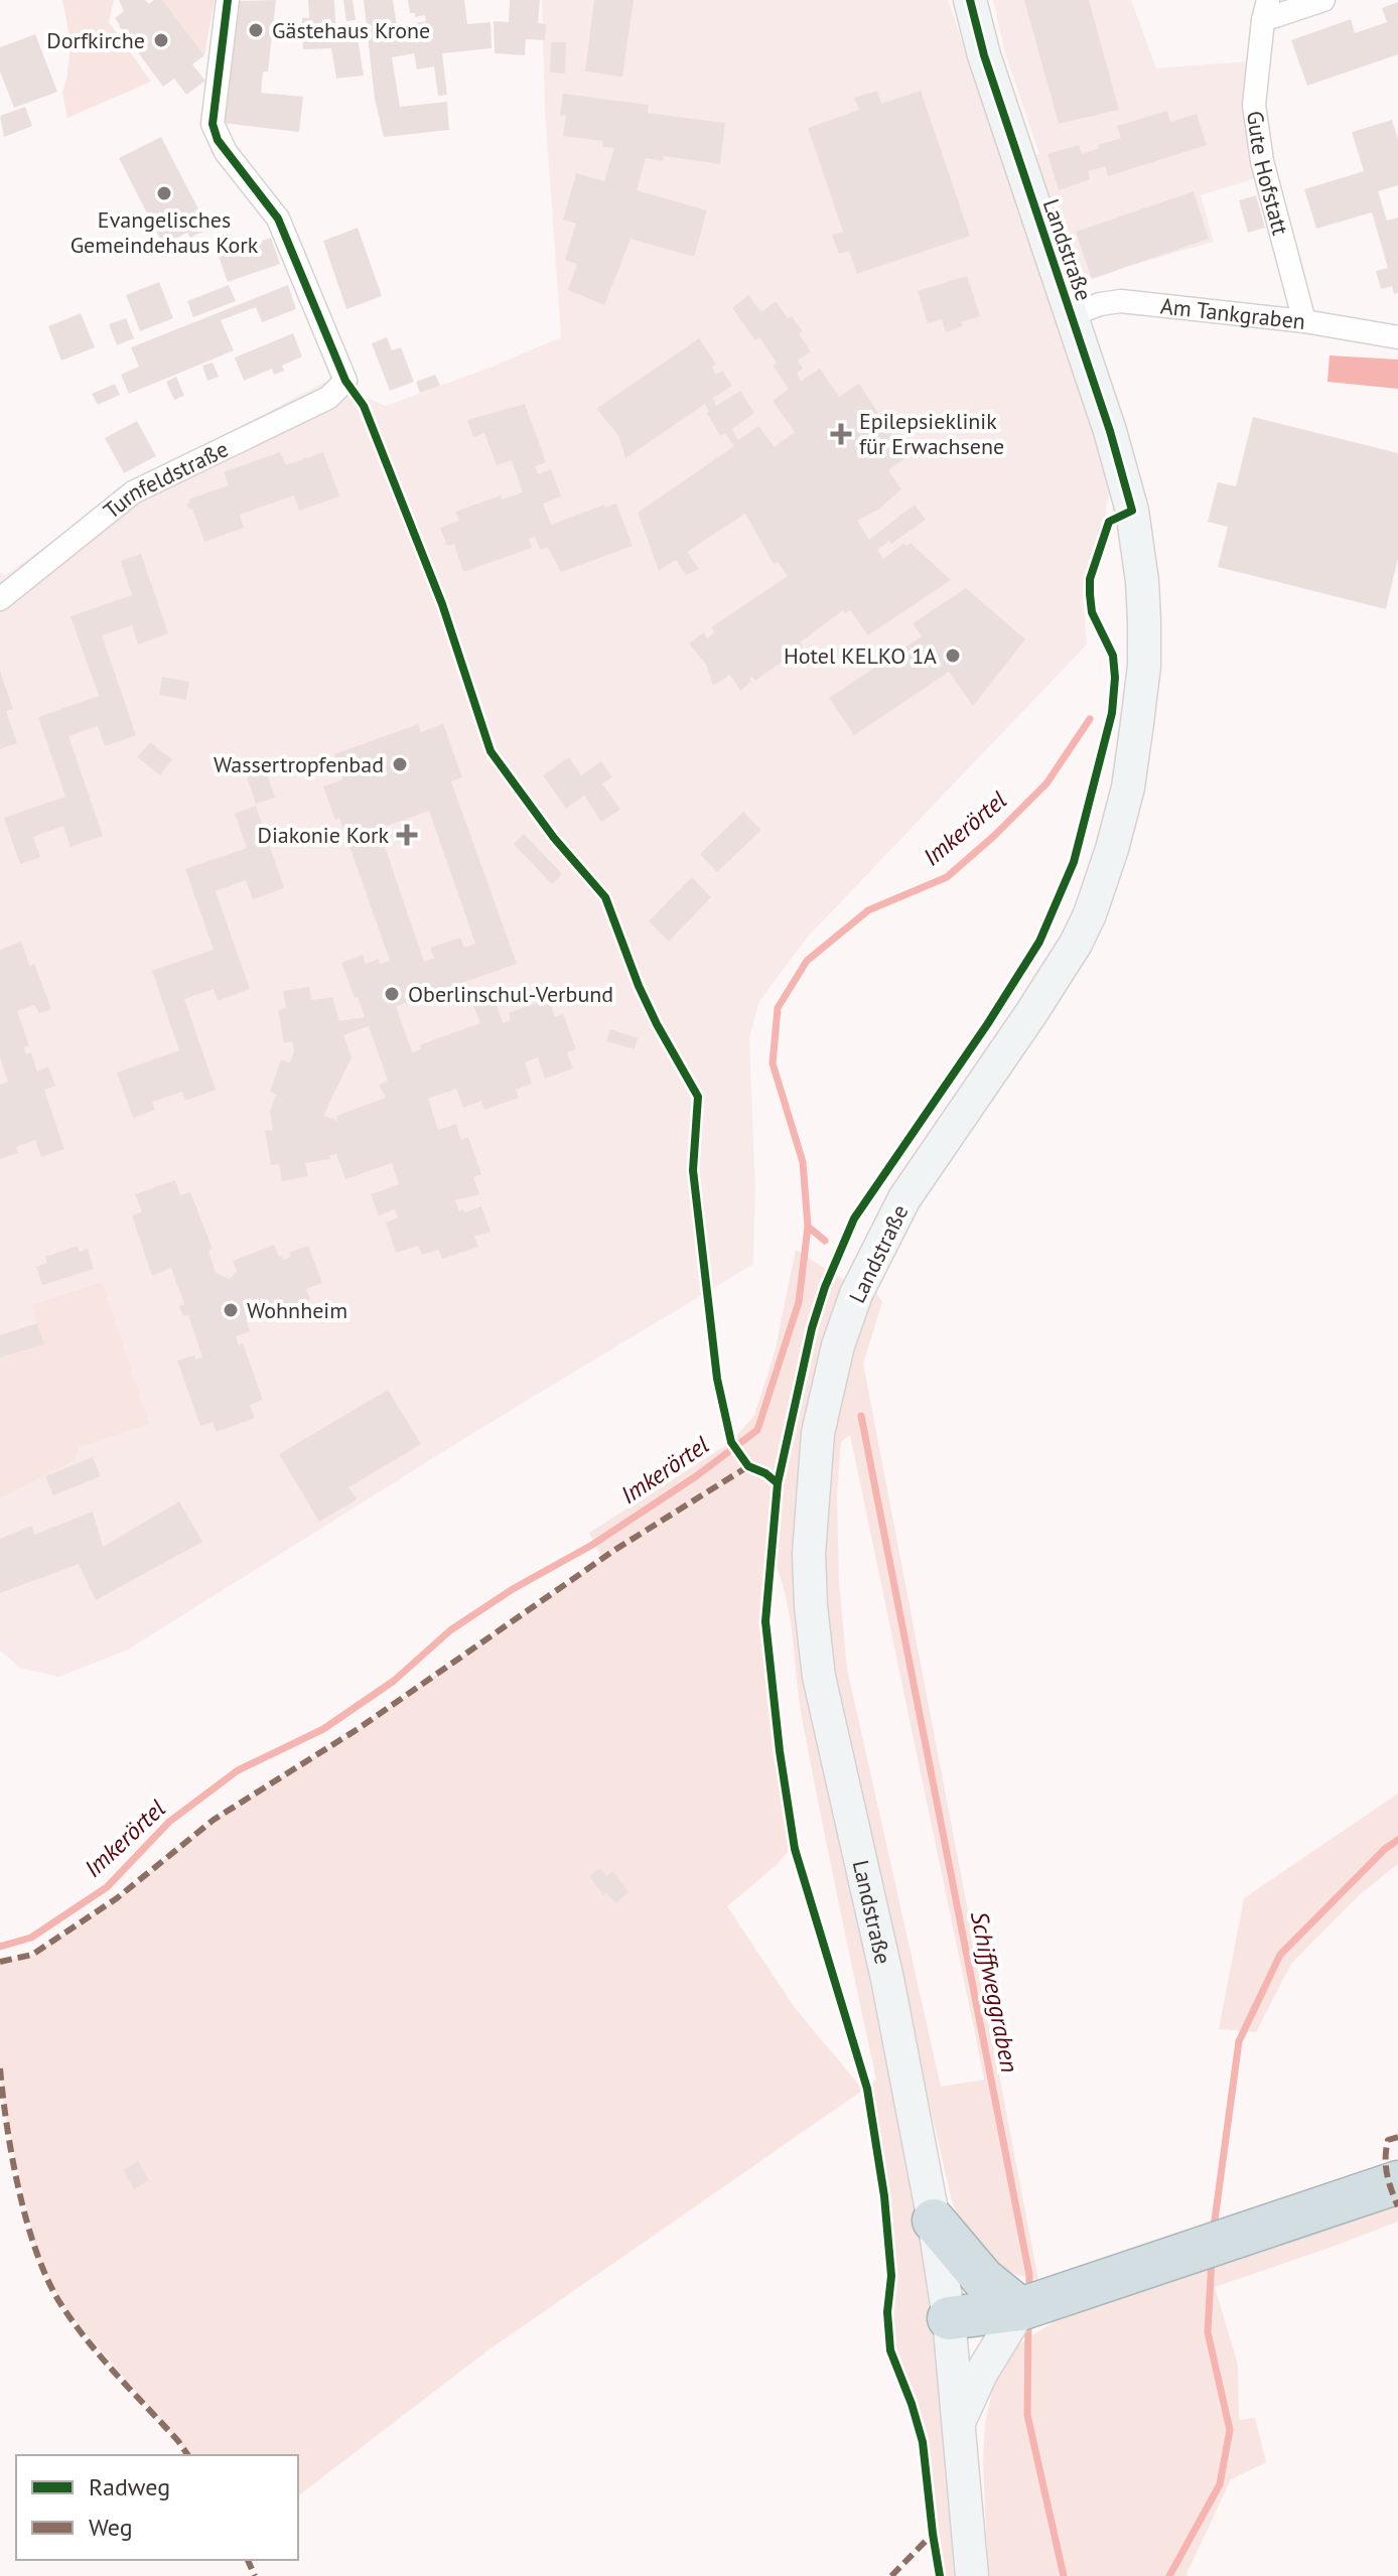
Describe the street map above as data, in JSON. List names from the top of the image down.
{
  "streets": {
    "main road": ["Landstraße"],
    "street": ["Gute Hofstatt", "Am Tankgraben", "Turnfeldstraße"]
  },
  "crossings": [
    ["Gute Hofstatt", "Am Tankgraben"],
    ["Landstraße", "Am Tankgraben"]
  ],
  "water": ["Imkerörtel", "Schiffweggraben"],
  "places": {
    "other": [
      "Gästehaus Krone",
      "Dorfkirche",
      "Evangelisches Gemeindehaus Kork",
      "Hotel KELKO 1A",
      "Wassertropfenbad",
      "Oberlinschul-Verbund",
      "Wohnheim"
    ],
    "health": ["Epilepsieklinik für Erwachsene", "Diakonie Kork"]
  },
  "legend": ["Radweg", "Weg"]
}
